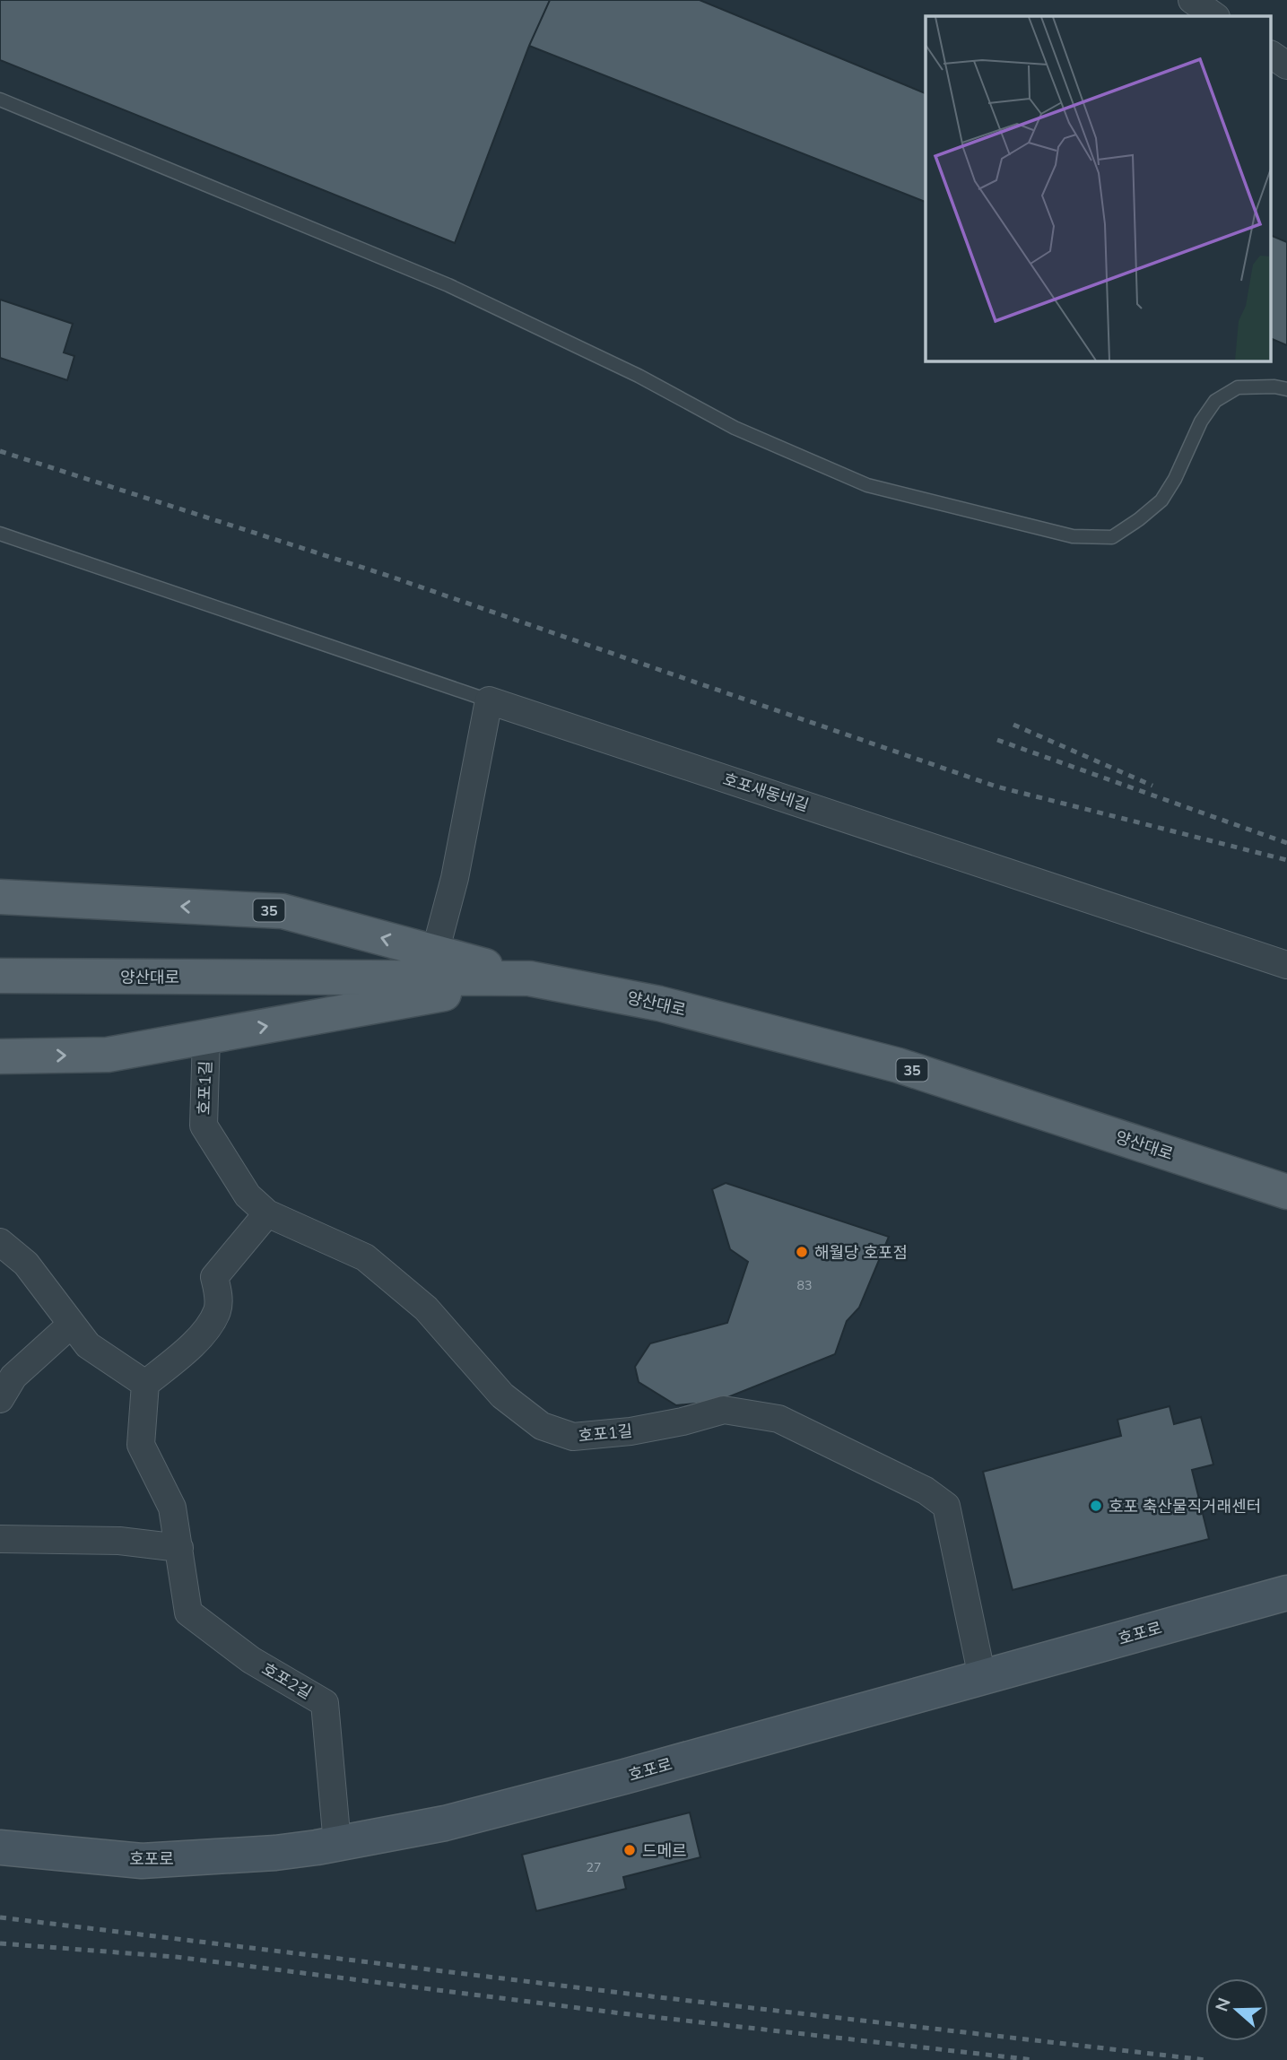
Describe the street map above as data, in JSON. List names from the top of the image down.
{
  "streets": {
    "main road": ["35", "양산대로", "호포로"],
    "street": ["호포새동네길", "호포1길", "호포2길"]
  },
  "crossings": [
    ["35", "양산대로"],
    ["35", "호포1길"],
    ["호포1길", "호포로"],
    ["호포로", "호포2길"]
  ],
  "places": ["해월당 호포점", "호포 축산물직거래센터", "드메르"],
  "house_numbers": ["83", "27"],
  "north": "left"
}
